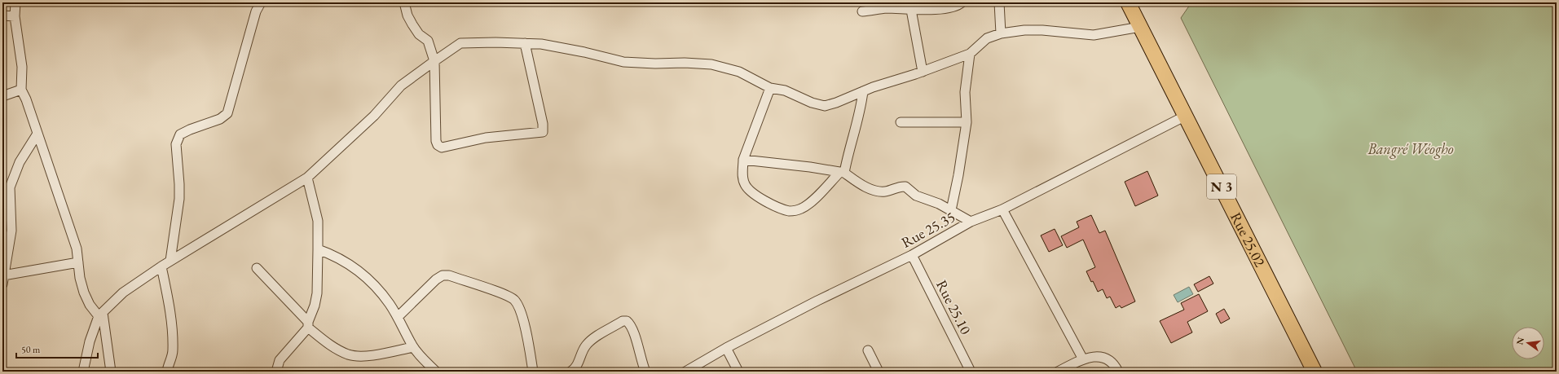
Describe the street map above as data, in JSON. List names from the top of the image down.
{
  "streets": {
    "main road": ["N 3", "Rue 25.02"],
    "street": ["Rue 25.35", "Rue 25.10"]
  },
  "crossings": [
    ["Rue 25.35", "Rue 25.02"],
    ["Rue 25.35", "Rue 25.10"]
  ],
  "parks": ["Bangré Wéogho"],
  "scale_bar": "50 m",
  "north": "left"
}
